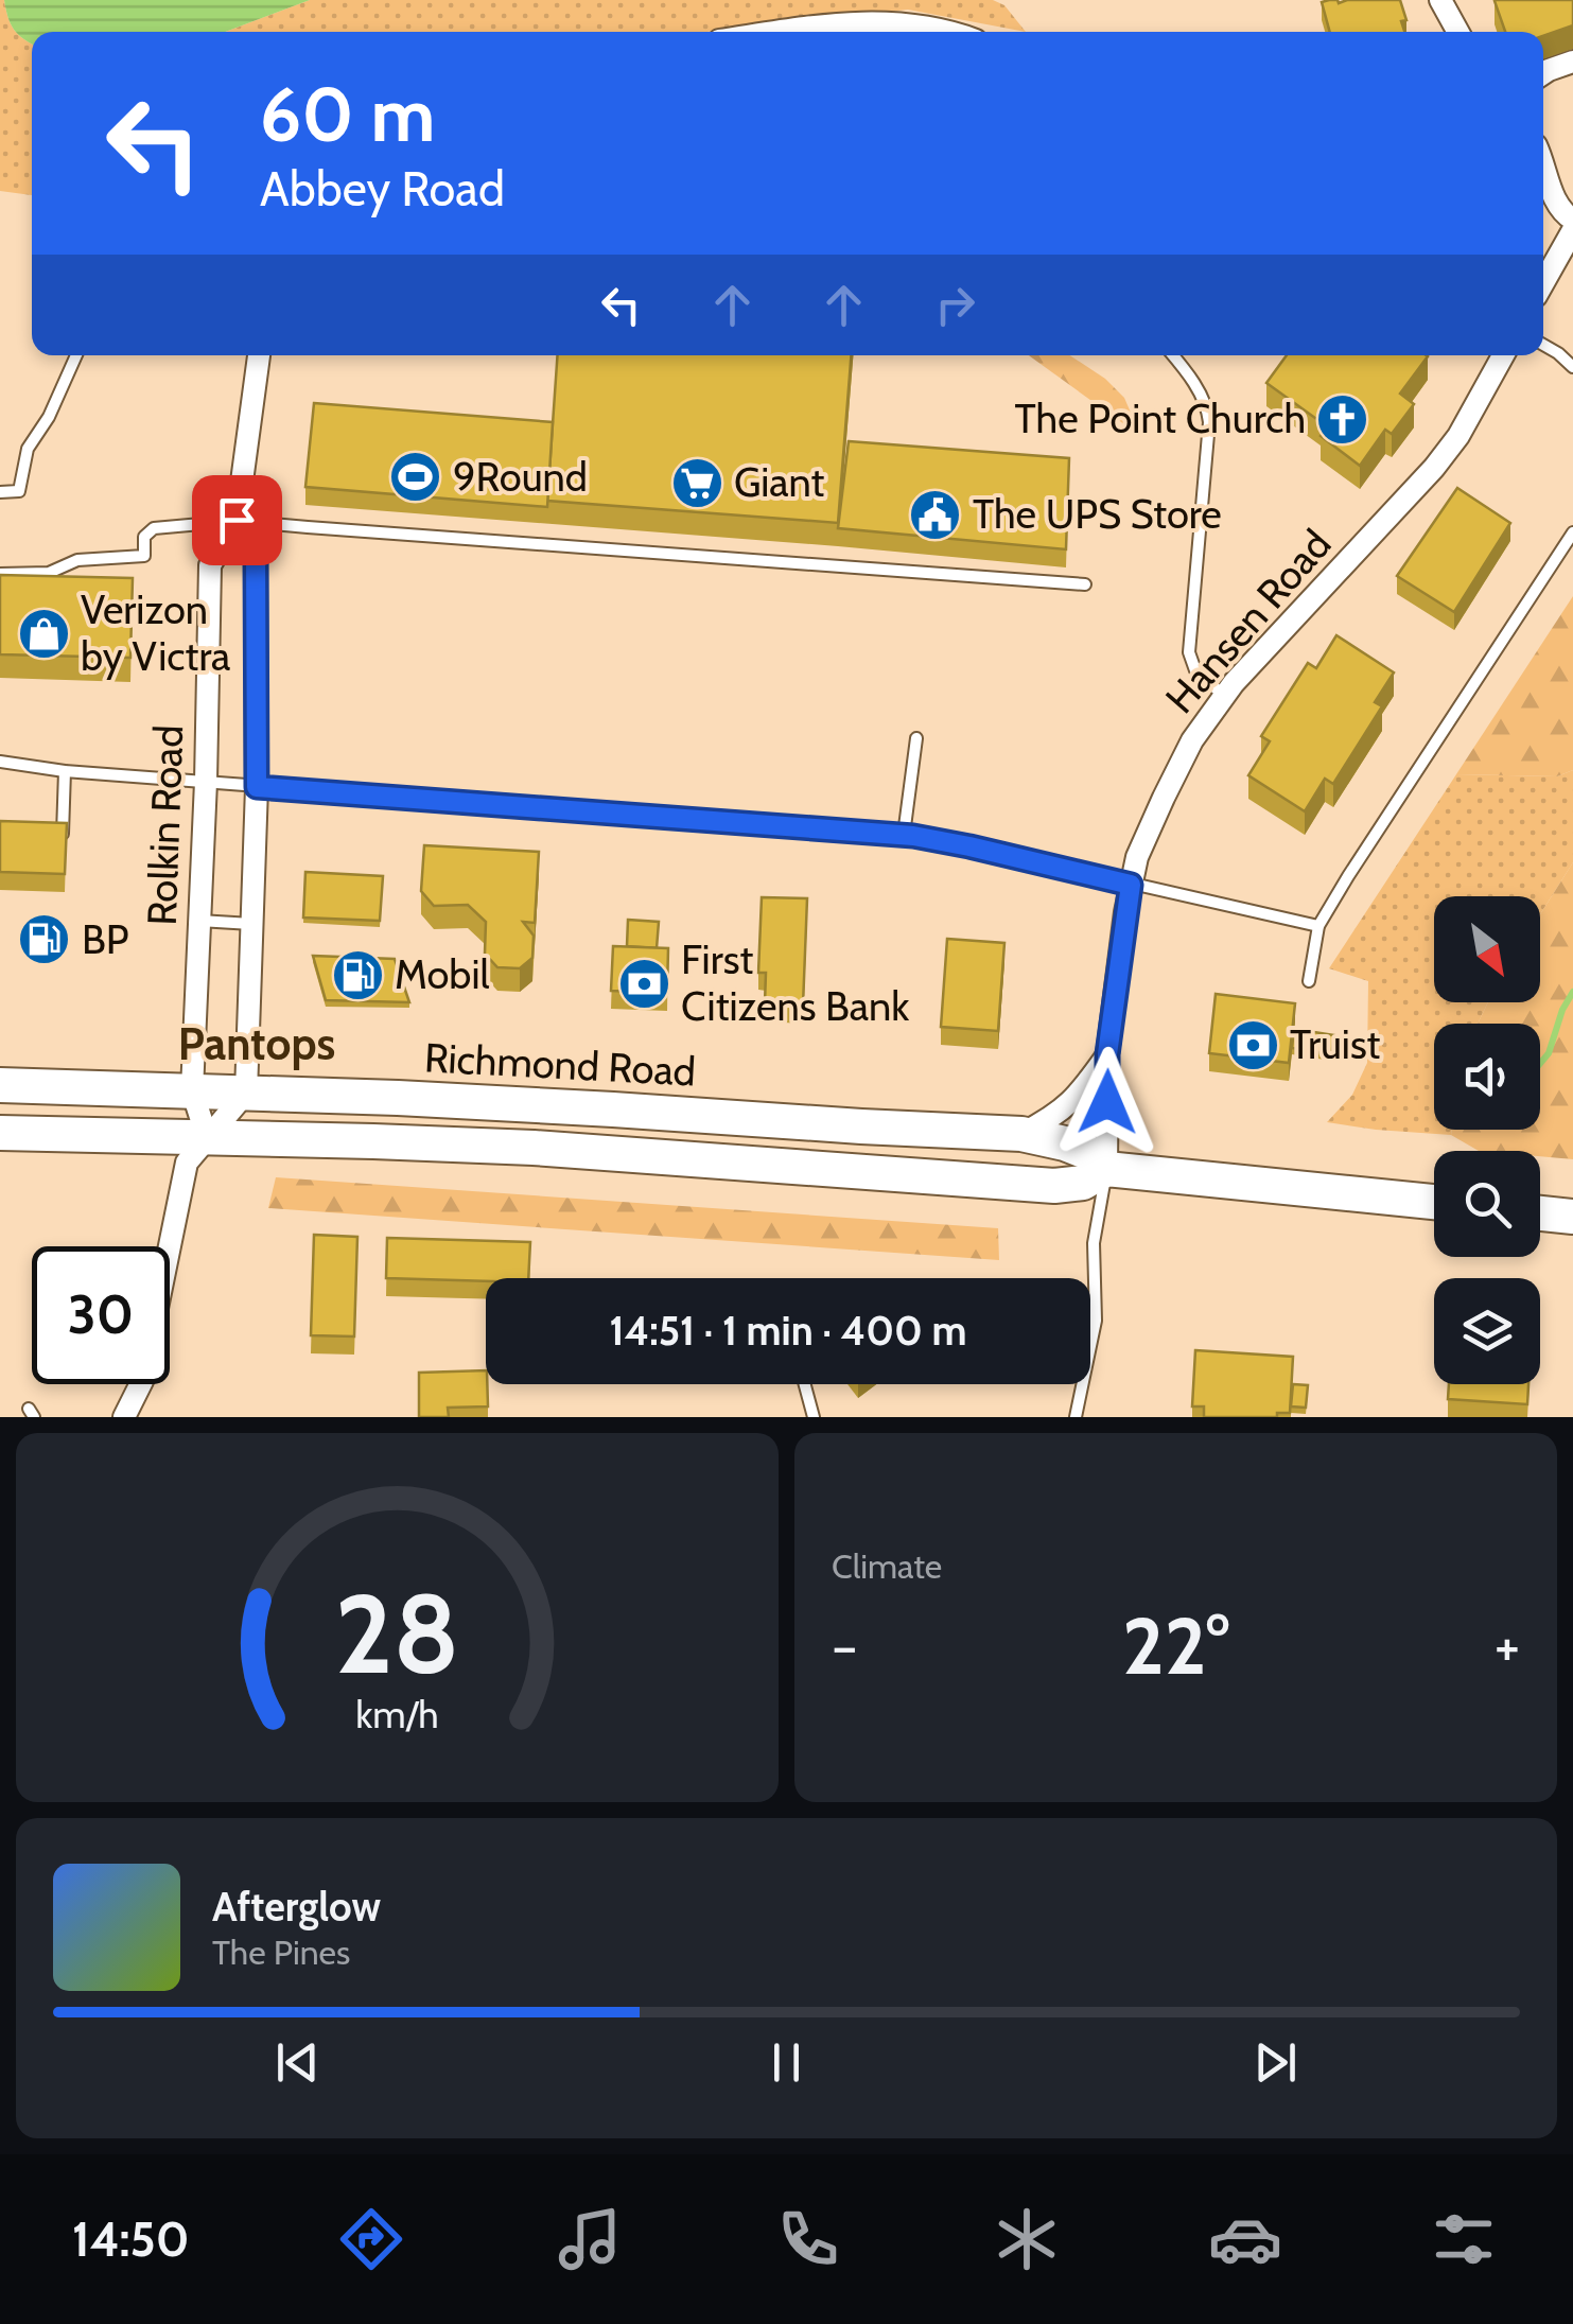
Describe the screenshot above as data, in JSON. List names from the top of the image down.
{
  "streets": {
    "highway": ["Richmond Road"],
    "street": ["Hansen Road", "Rolkin Road"]
  },
  "crossings": [
    ["Hansen Road", "Richmond Road"],
    ["Rolkin Road", "Richmond Road"]
  ],
  "districts": ["Pantops"],
  "places": {
    "church": ["The Point Church"],
    "sports": ["9Round"],
    "supermarket": ["Giant"],
    "public building": ["The UPS Store"],
    "shop": ["Verizon by Victra"],
    "fuel station": ["BP", "Mobil"],
    "bank": ["First Citizens Bank", "Truist"]
  },
  "north": "bottom right",
  "page": {
    "turn": ["60 m", "Abbey Road"],
    "limit": "30",
    "trip": "14:51 · 1 min · 400 m",
    "tile": "Climate",
    "heat": ["−", "22°", "+"],
    "song": ["Afterglow", "The Pines"],
    "tabs": "14:50",
    "gauge": ["28", "km/h"]
  }
}
